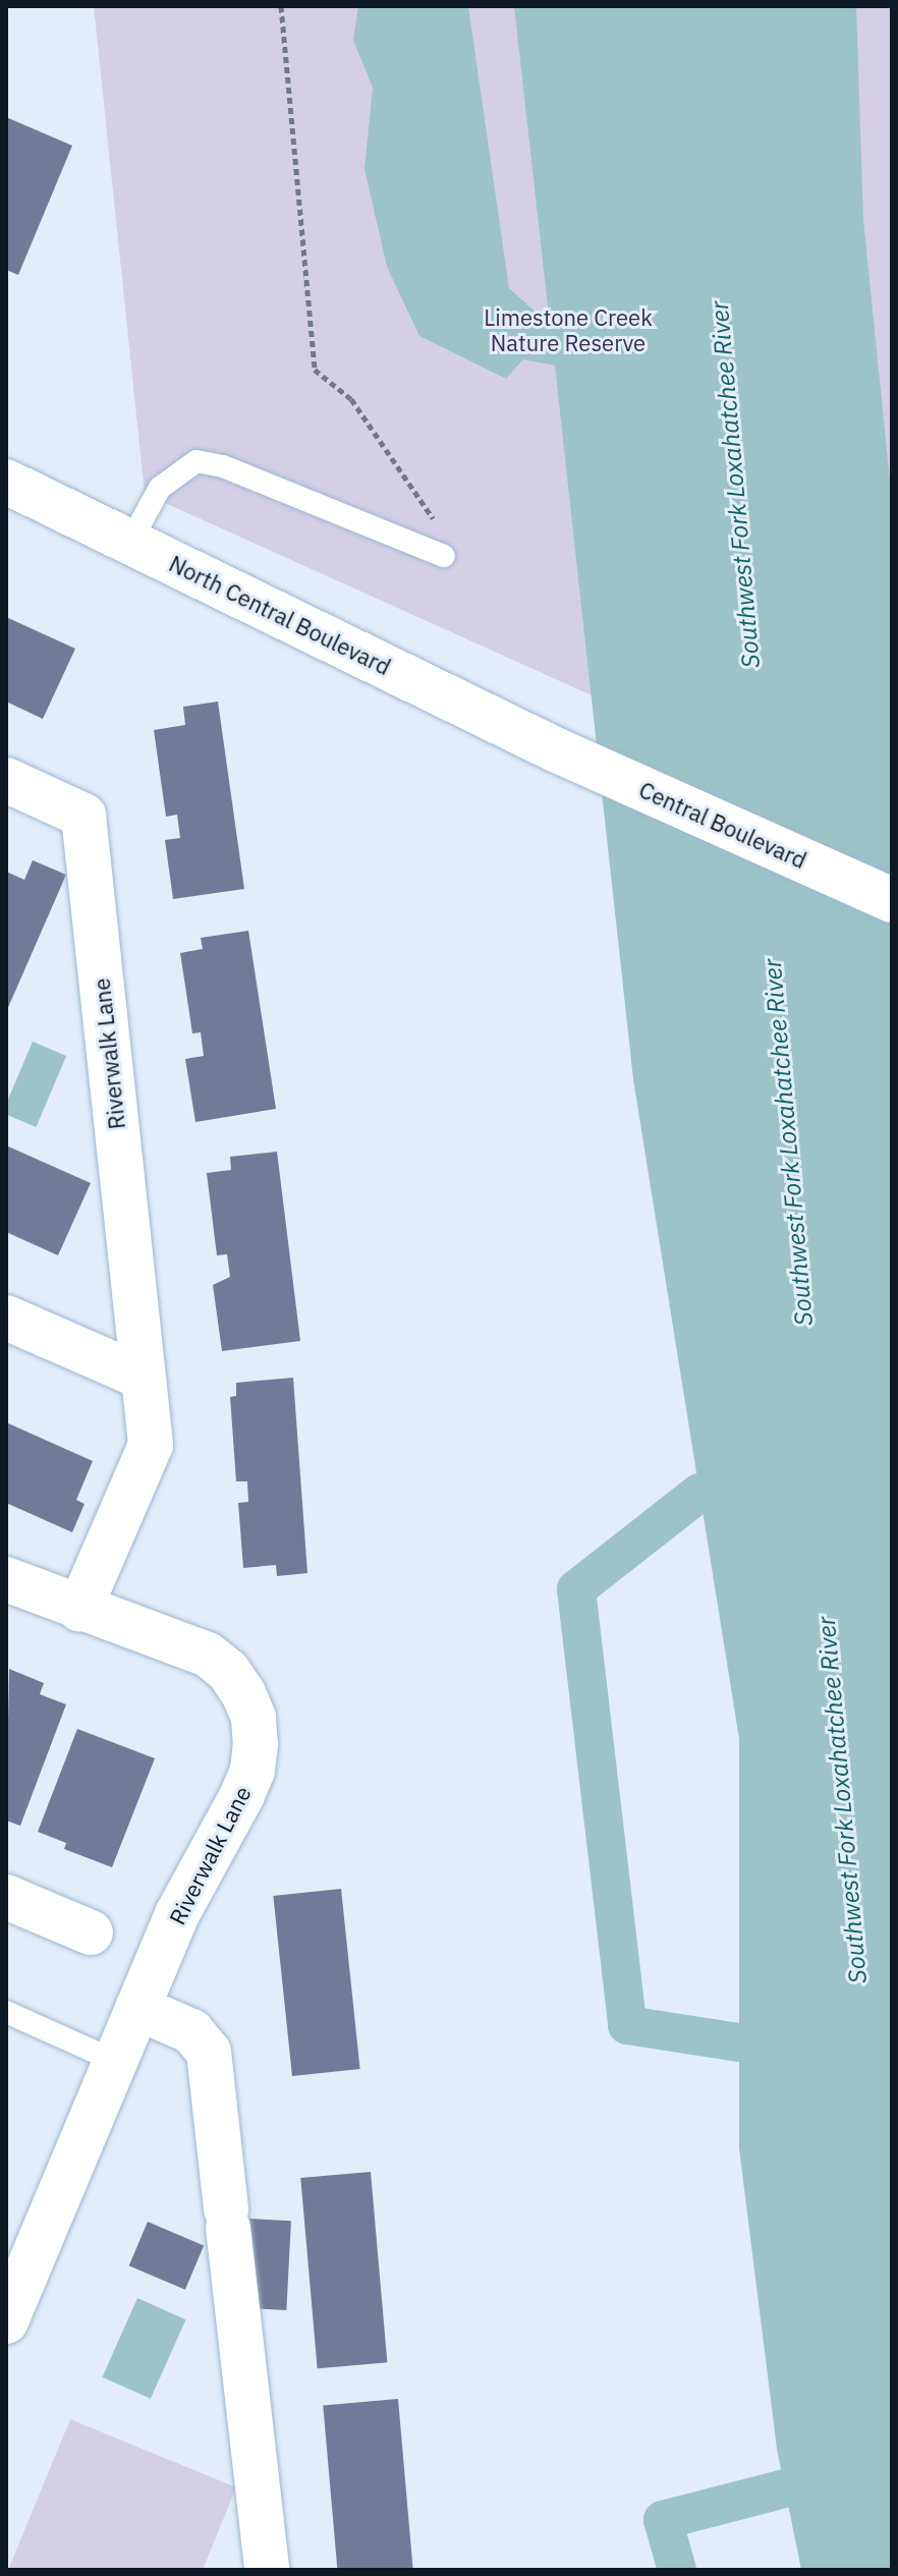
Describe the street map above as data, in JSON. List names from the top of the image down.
{
  "streets": {
    "street": ["North Central Boulevard", "Central Boulevard", "Riverwalk Lane"]
  },
  "crossings": [
    ["North Central Boulevard", "Central Boulevard"]
  ],
  "water": ["Southwest Fork Loxahatchee River"],
  "parks": ["Limestone Creek Nature Reserve"]
}
